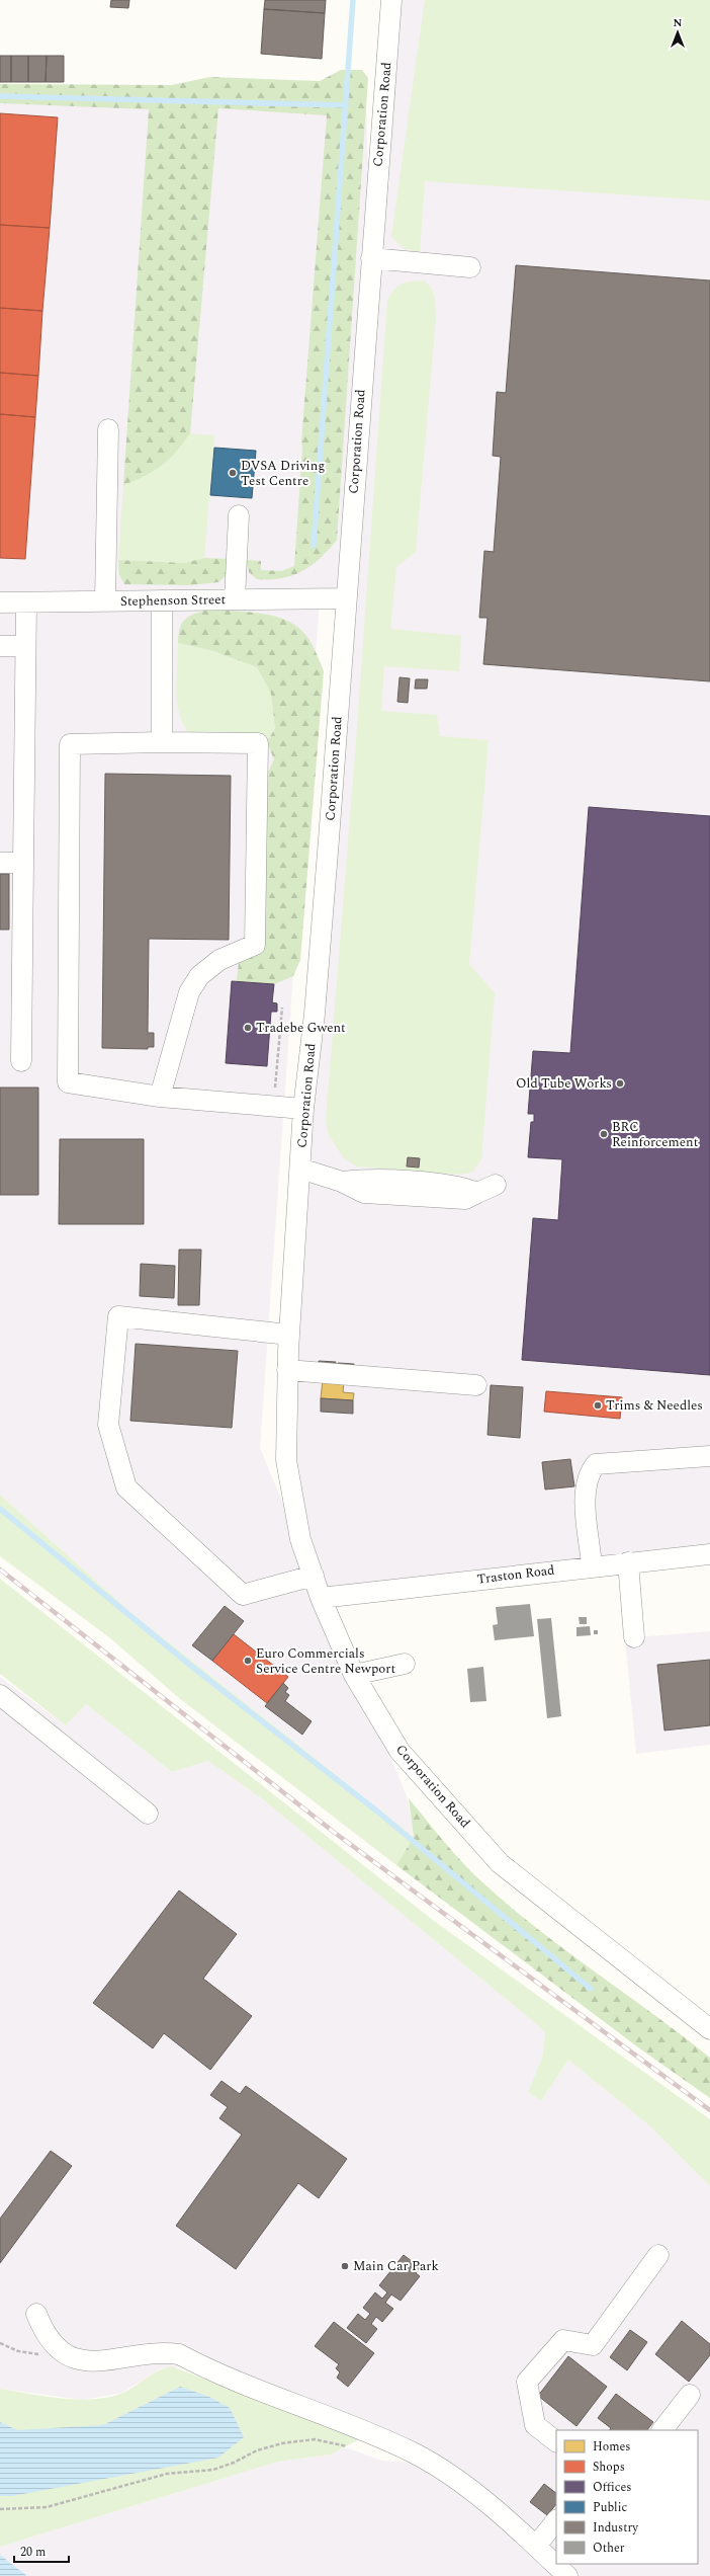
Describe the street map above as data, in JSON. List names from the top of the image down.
{
  "streets": {
    "street": ["Corporation Road", "Stephenson Street", "Traston Road"]
  },
  "crossings": [
    ["Corporation Road", "Stephenson Street"],
    ["Corporation Road", "Traston Road"]
  ],
  "places": [
    "DVSA Driving Test Centre",
    "Tradebe Gwent",
    "Old Tube Works",
    "BRC Reinforcement",
    "Trims & Needles",
    "Euro Commercials Service Centre Newport",
    "Main Car Park"
  ],
  "legend": [
    "Homes",
    "Shops",
    "Offices",
    "Public",
    "Industry",
    "Other"
  ],
  "scale_bar": "20 m",
  "north": "top"
}
